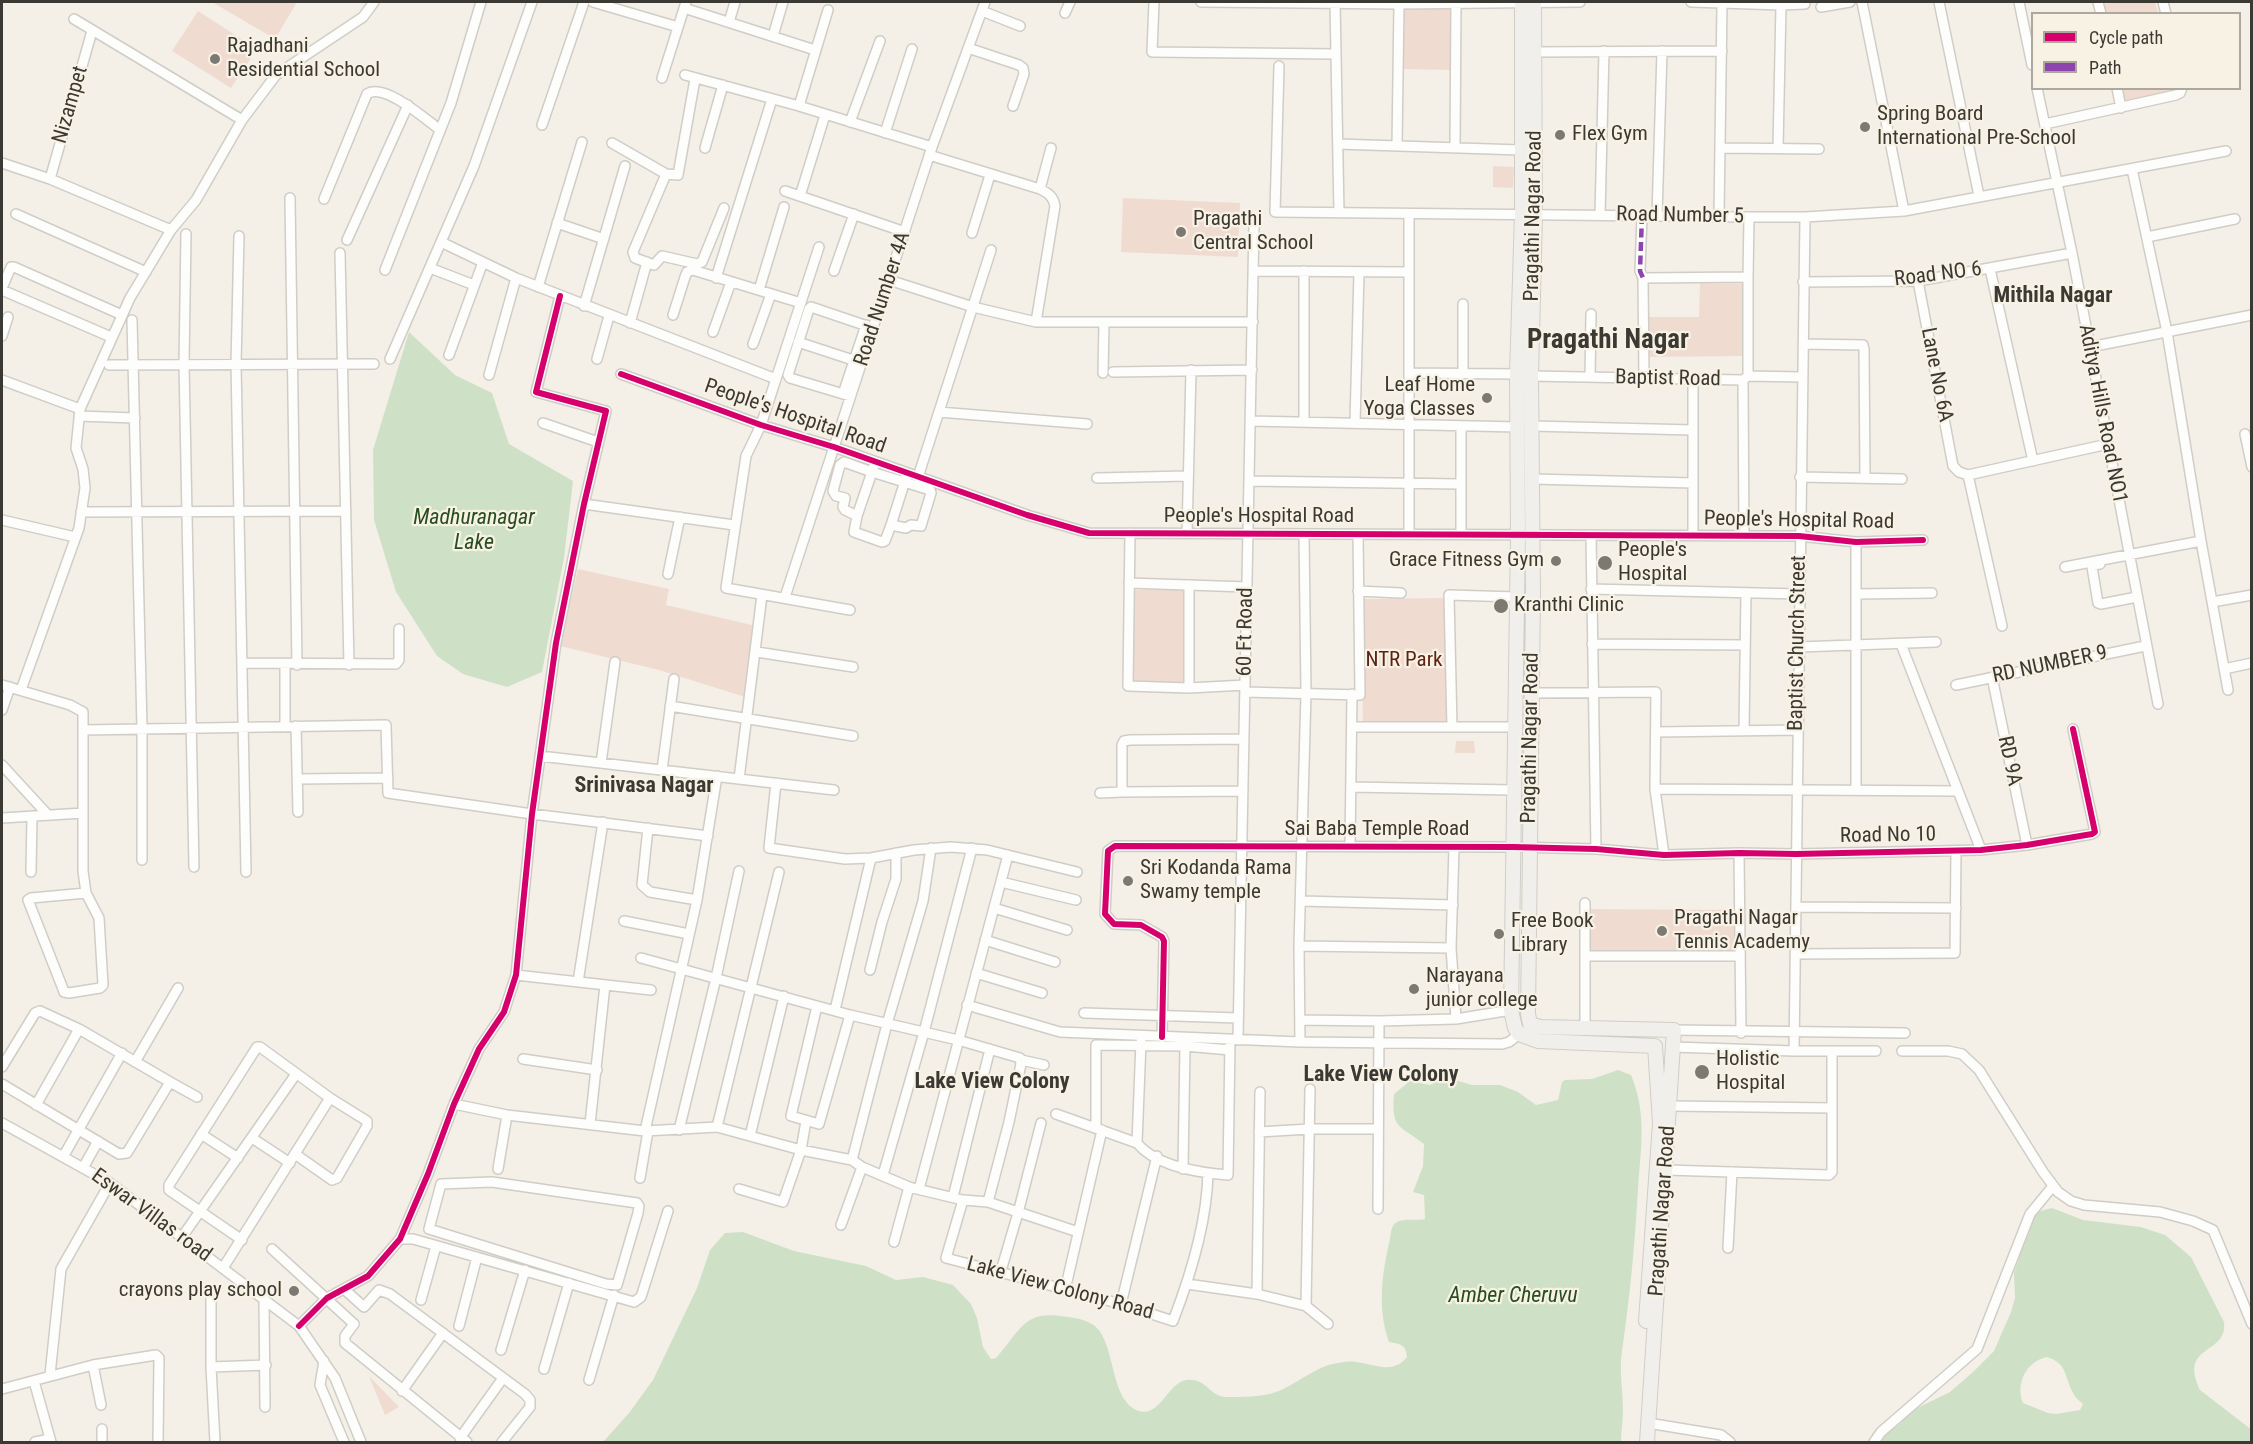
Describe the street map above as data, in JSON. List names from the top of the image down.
{
  "streets": {
    "main road": ["Pragathi Nagar Road"],
    "street": [
      "Nizampet",
      "Road Number 5",
      "Road NO 6",
      "Road Number 4A",
      "Lane No 6A",
      "Baptist Road",
      "Aditya Hills Road NO1",
      "People's Hospital Road",
      "60 Ft Road",
      "Baptist Church Street",
      "RD NUMBER 9",
      "RD 9A",
      "Sai Baba Temple Road",
      "Road No 10",
      "Eswar Villas road",
      "Lake View Colony Road"
    ]
  },
  "crossings": [
    ["Pragathi Nagar Road", "Road Number 5"],
    ["Pragathi Nagar Road", "Baptist Road"],
    ["Pragathi Nagar Road", "People's Hospital Road"],
    ["Pragathi Nagar Road", "Sai Baba Temple Road"],
    ["Road Number 5", "Aditya Hills Road NO1"],
    ["Road Number 5", "Baptist Church Street"],
    ["Road NO 6", "Lane No 6A"],
    ["Road NO 6", "Aditya Hills Road NO1"],
    ["Road NO 6", "Baptist Church Street"],
    ["Road Number 4A", "People's Hospital Road"],
    ["Baptist Road", "Baptist Church Street"],
    ["Aditya Hills Road NO1", "RD NUMBER 9"],
    ["People's Hospital Road", "60 Ft Road"],
    ["People's Hospital Road", "Baptist Church Street"],
    ["60 Ft Road", "Sai Baba Temple Road"],
    ["Baptist Church Street", "Road No 10"],
    ["RD NUMBER 9", "RD 9A"],
    ["RD 9A", "Road No 10"],
    ["Sai Baba Temple Road", "Road No 10"]
  ],
  "districts": [
    "Mithila Nagar",
    "Pragathi Nagar",
    "Srinivasa Nagar",
    "Lake View Colony",
    "Lake View Colony"
  ],
  "water": ["Madhuranagar Lake", "Amber Cheruvu"],
  "parks": ["NTR Park"],
  "places": [
    "Rajadhani Residential School",
    "Spring Board International Pre-School",
    "Flex Gym",
    "Pragathi Central School",
    "Leaf Home Yoga Classes",
    "Grace Fitness Gym",
    "People's Hospital",
    "Kranthi Clinic",
    "Sri Kodanda Rama Swamy temple",
    "Pragathi Nagar Tennis Academy",
    "Free Book Library",
    "Narayana junior college",
    "Holistic Hospital",
    "crayons play school"
  ],
  "legend": ["Cycle path", "Path"]
}
